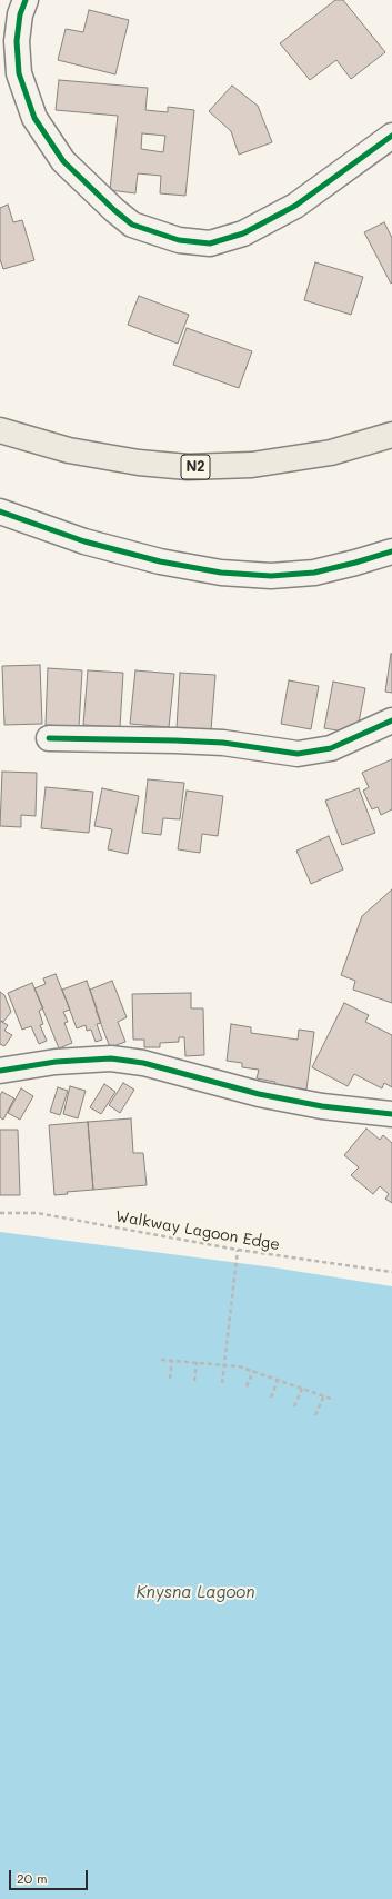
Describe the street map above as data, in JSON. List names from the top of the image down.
{
  "streets": {
    "highway": ["N2"],
    "path": ["Walkway Lagoon Edge"]
  },
  "water": ["Knysna Lagoon"],
  "scale_bar": "20 m"
}
